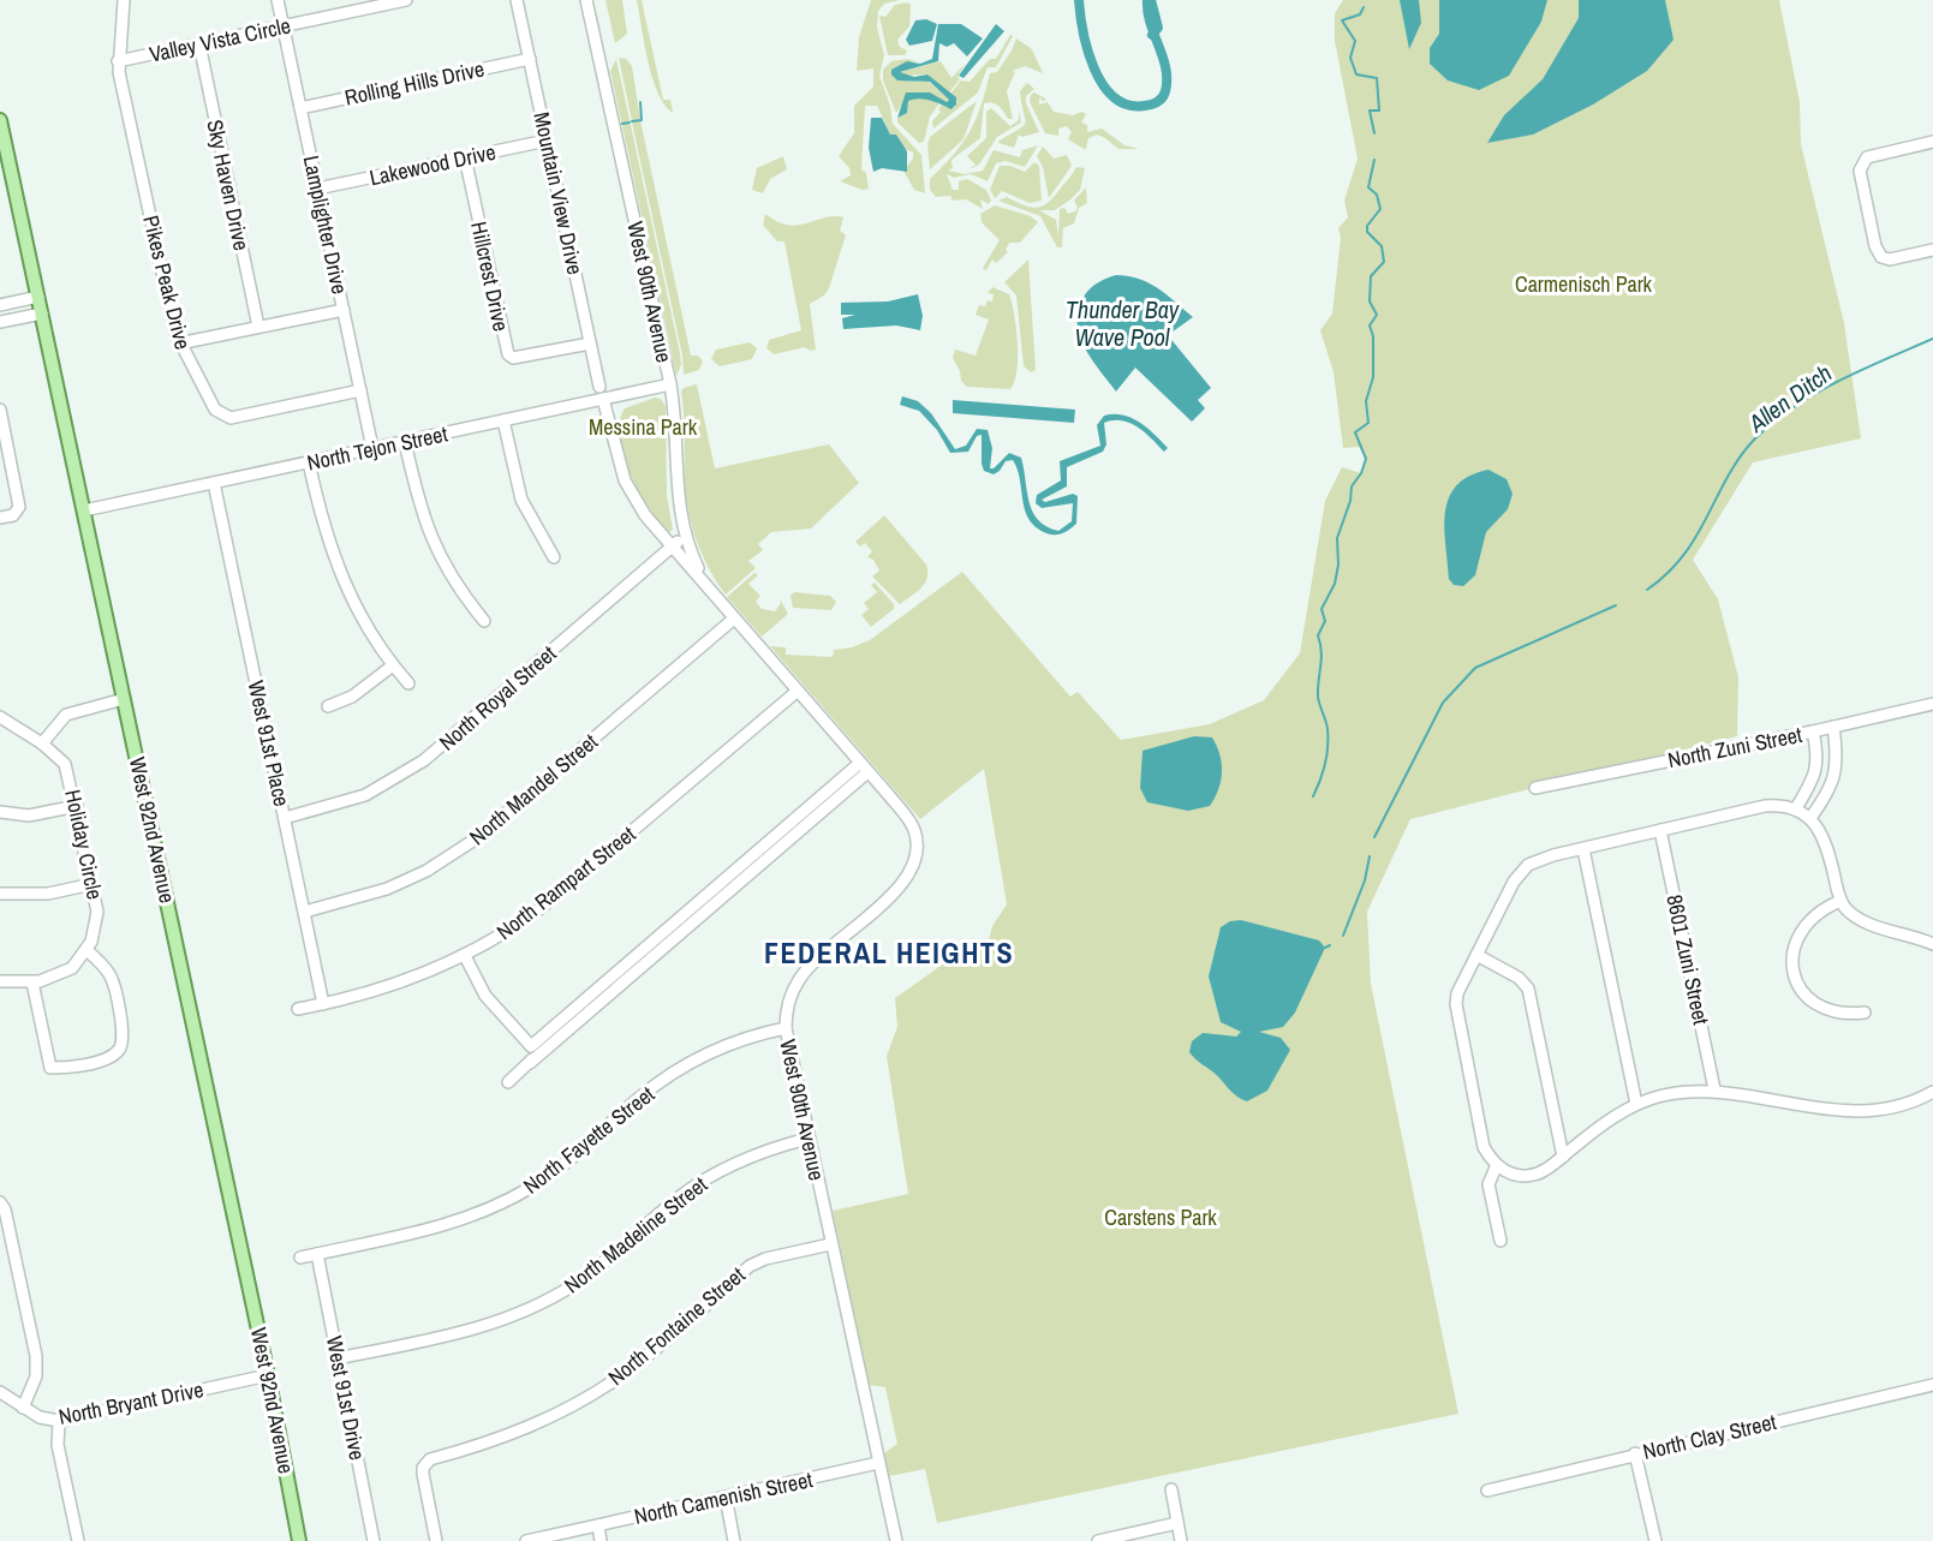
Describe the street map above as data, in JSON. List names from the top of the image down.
{
  "streets": {
    "main road": ["West 92nd Avenue"],
    "street": [
      "Valley Vista Circle",
      "Rolling Hills Drive",
      "Lakewood Drive",
      "Sky Haven Drive",
      "Mountain View Drive",
      "Lamplighter Drive",
      "Hillcrest Drive",
      "Pikes Peak Drive",
      "West 90th Avenue",
      "North Tejon Street",
      "North Royal Street",
      "West 91st Place",
      "North Zuni Street",
      "North Mandel Street",
      "Holiday Circle",
      "North Rampart Street",
      "8601 Zuni Street",
      "North Fayette Street",
      "North Madeline Street",
      "North Fontaine Street",
      "West 91st Drive",
      "North Bryant Drive",
      "North Clay Street",
      "North Camenish Street"
    ]
  },
  "crossings": [
    ["Valley Vista Circle", "Sky Haven Drive"],
    ["Valley Vista Circle", "Lamplighter Drive"],
    ["Valley Vista Circle", "Pikes Peak Drive"],
    ["Rolling Hills Drive", "Mountain View Drive"],
    ["Rolling Hills Drive", "Lamplighter Drive"],
    ["Lakewood Drive", "Mountain View Drive"],
    ["Lakewood Drive", "Lamplighter Drive"],
    ["Lakewood Drive", "Hillcrest Drive"],
    ["Mountain View Drive", "Hillcrest Drive"],
    ["Lamplighter Drive", "Pikes Peak Drive"],
    ["Lamplighter Drive", "North Tejon Street"],
    ["West 90th Avenue", "North Tejon Street"],
    ["West 90th Avenue", "North Royal Street"],
    ["West 90th Avenue", "North Mandel Street"],
    ["West 90th Avenue", "North Rampart Street"],
    ["West 90th Avenue", "North Fayette Street"],
    ["West 90th Avenue", "North Madeline Street"],
    ["West 90th Avenue", "North Fontaine Street"],
    ["West 90th Avenue", "North Camenish Street"],
    ["North Tejon Street", "West 91st Place"],
    ["North Tejon Street", "West 92nd Avenue"],
    ["North Royal Street", "West 91st Place"],
    ["West 91st Place", "North Mandel Street"],
    ["West 91st Place", "North Rampart Street"],
    ["West 92nd Avenue", "North Bryant Drive"],
    ["North Fayette Street", "West 91st Drive"],
    ["North Madeline Street", "West 91st Drive"]
  ],
  "districts": ["FEDERAL HEIGHTS"],
  "water": ["Thunder Bay Wave Pool", "Allen Ditch"],
  "parks": ["Carmenisch Park", "Messina Park", "Carstens Park"]
}
